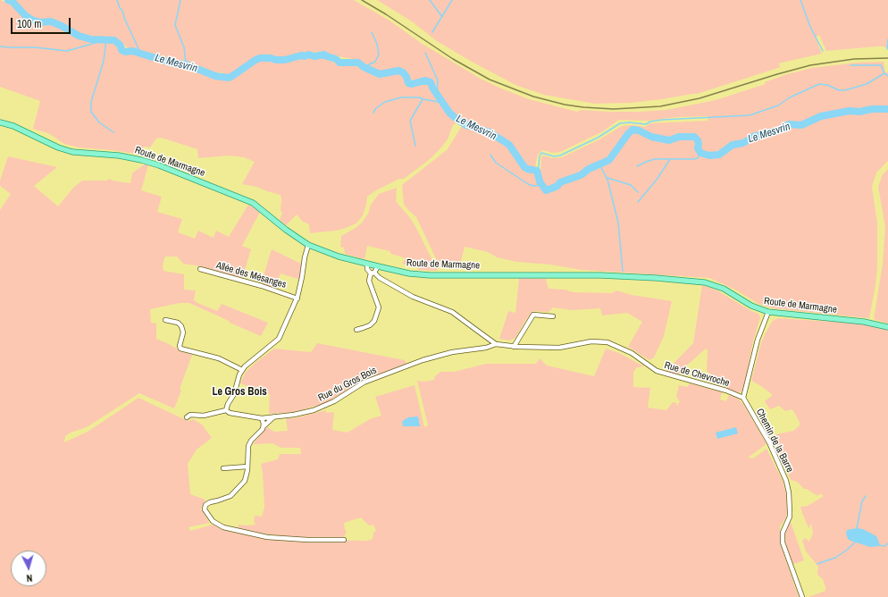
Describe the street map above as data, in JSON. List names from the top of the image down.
{
  "streets": {
    "main road": ["Route de Marmagne"],
    "street": [
      "Allée des Mésanges",
      "Rue de Chevroche",
      "Rue du Gros Bois",
      "Chemin de la Barre"
    ]
  },
  "crossings": [
    ["Rue de Chevroche", "Rue du Gros Bois"],
    ["Rue de Chevroche", "Chemin de la Barre"]
  ],
  "districts": ["Le Gros Bois"],
  "water": ["Le Mesvrin"],
  "scale_bar": "100 m",
  "north": "bottom"
}
